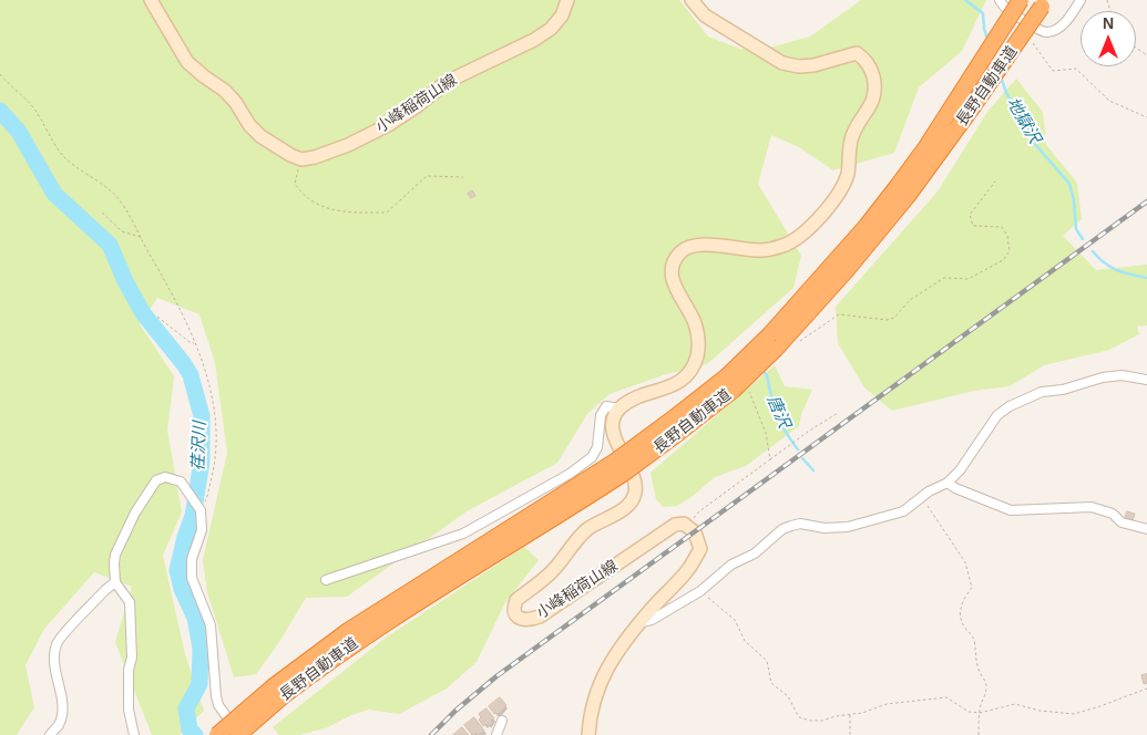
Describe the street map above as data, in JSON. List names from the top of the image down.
{
  "streets": {
    "highway": ["長野自動車道"],
    "main road": ["小峰稲荷山線"]
  },
  "water": ["地獄沢", "唐沢", "荏沢川"],
  "north": "top"
}
